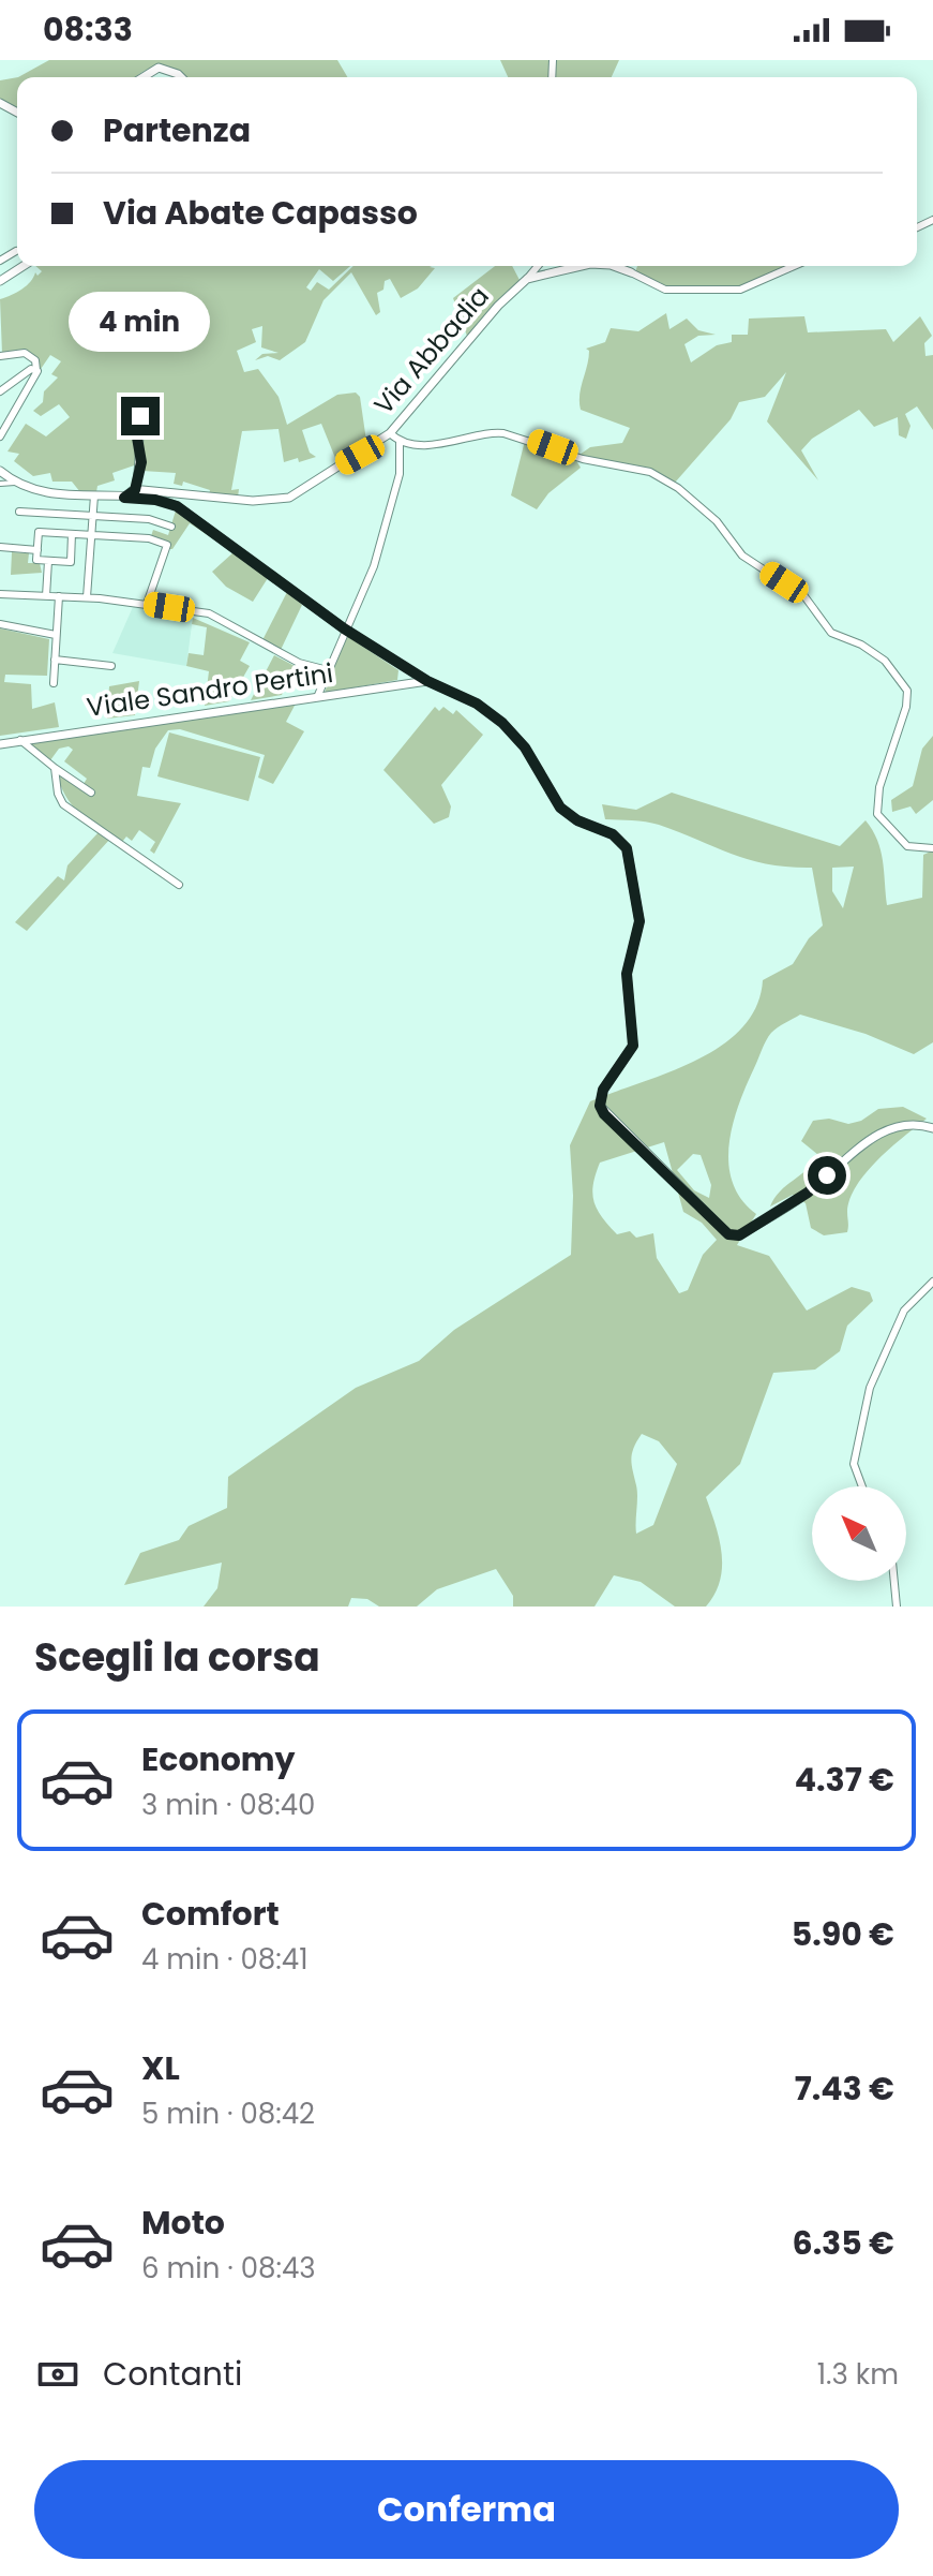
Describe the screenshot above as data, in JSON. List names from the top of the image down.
{
  "streets": {
    "street": ["Via Abbadia", "Viale Sandro Pertini"]
  },
  "north": "top left",
  "page": {
    "status": "08:33",
    "banner": ["Partenza", "Via Abate Capasso"],
    "bubble": "4 min",
    "heading": "Scegli la corsa",
    "list": [
      {
        "name": "Economy",
        "note": "3 min · 08:40",
        "value": "4.37 €"
      },
      {
        "name": "Comfort",
        "note": "4 min · 08:41",
        "value": "5.90 €"
      },
      {
        "name": "XL",
        "note": "5 min · 08:42",
        "value": "7.43 €"
      },
      {
        "name": "Moto",
        "note": "6 min · 08:43",
        "value": "6.35 €"
      }
    ],
    "pay": ["Contanti", "1.3 km"],
    "buttons": "Conferma"
  }
}
